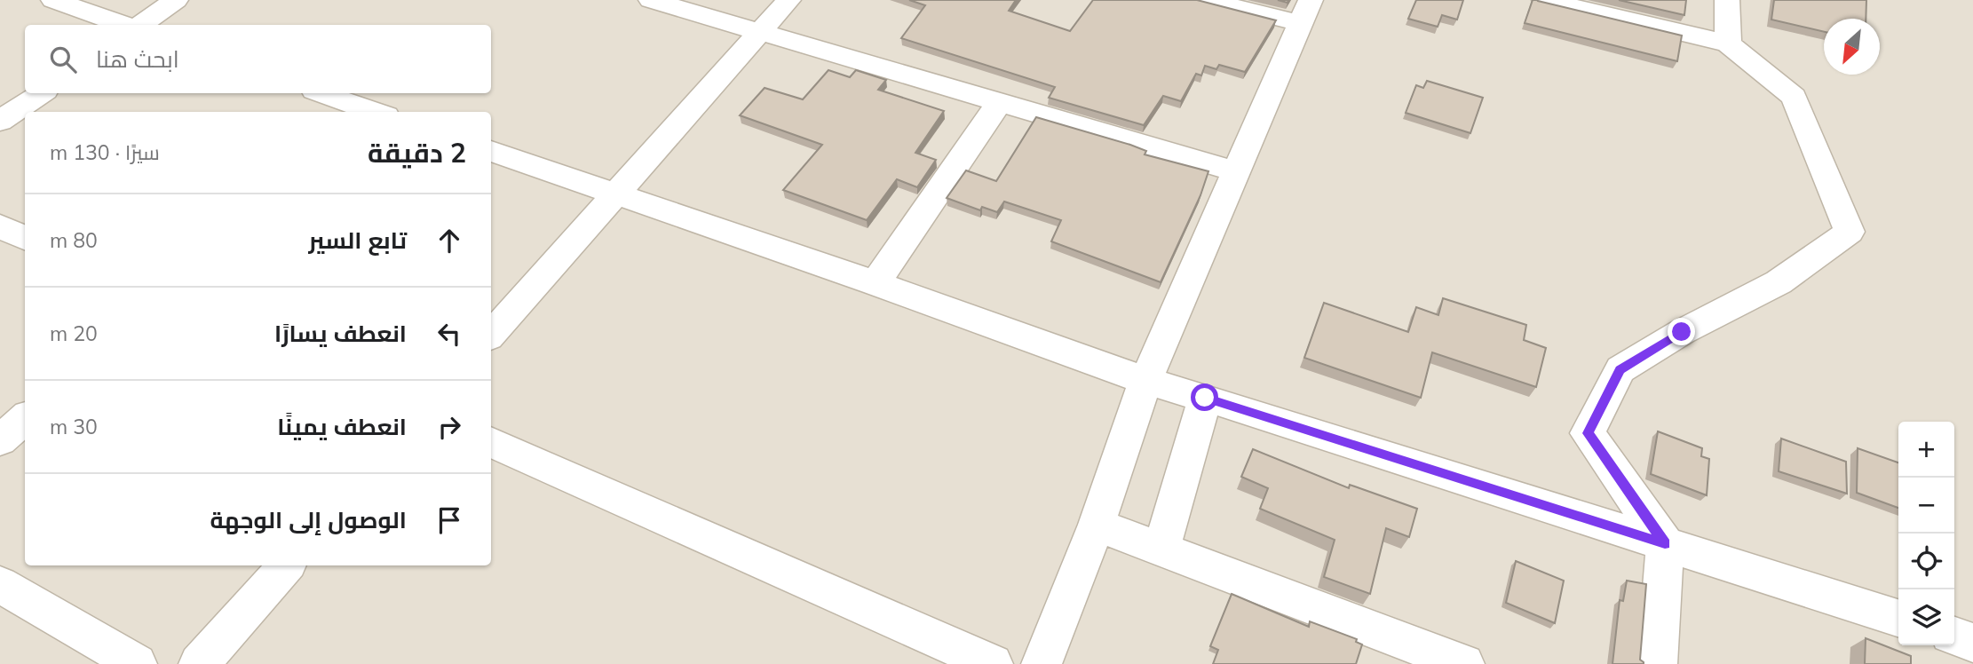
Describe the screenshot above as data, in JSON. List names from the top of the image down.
{
  "north": "bottom left",
  "page": {
    "search": "ابحث هنا",
    "heading": ["2 دقيقة", "سيرًا · 130 m"],
    "list": [
      ["تابع السير", "80 m"],
      ["انعطف يسارًا", "20 m"],
      ["انعطف يمينًا", "30 m"],
      "الوصول إلى الوجهة"
    ],
    "map_buttons": ["+", "−"]
  }
}
